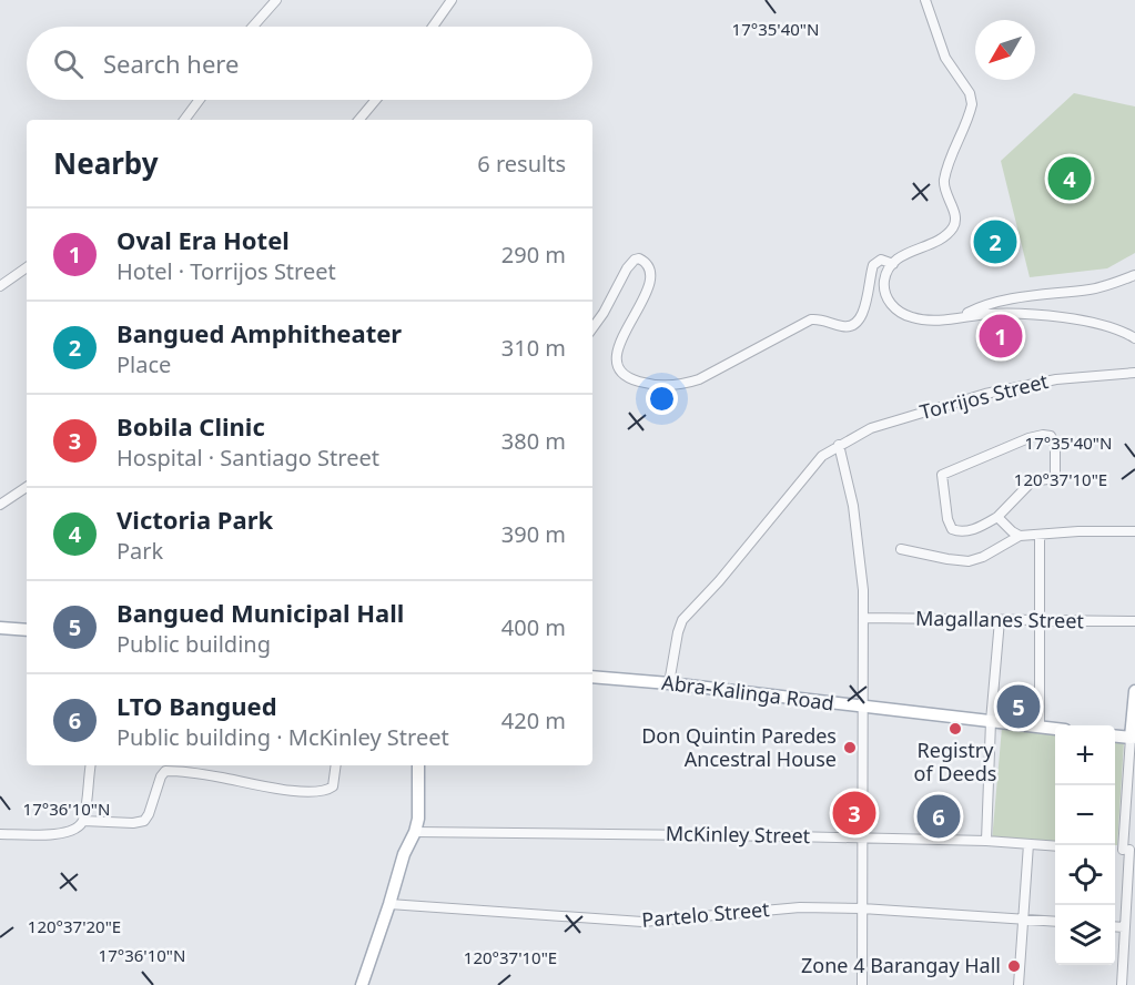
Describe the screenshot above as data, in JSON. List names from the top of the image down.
{
  "streets": {
    "main road": ["Abra-Kalinga Road"],
    "street": [
      "Torrijos Street",
      "Magallanes Street",
      "McKinley Street",
      "Partelo Street"
    ]
  },
  "crossings": [
    ["Torrijos Street", "Abra-Kalinga Road"]
  ],
  "places": ["Registry of Deeds", "Don Quintin Paredes Ancestral House", "Zone 4 Barangay Hall"],
  "north": "bottom left",
  "page": {
    "search": "Search here",
    "heading": ["Nearby", "6 results"],
    "pins": [
      "4",
      "2",
      "1",
      "5",
      "3",
      "6"
    ],
    "list": [
      {
        "mark": "1",
        "name": "Oval Era Hotel",
        "note": "Hotel · Torrijos Street",
        "value": "290 m"
      },
      {
        "mark": "2",
        "name": "Bangued Amphitheater",
        "note": "Place",
        "value": "310 m"
      },
      {
        "mark": "3",
        "name": "Bobila Clinic",
        "note": "Hospital · Santiago Street",
        "value": "380 m"
      },
      {
        "mark": "4",
        "name": "Victoria Park",
        "note": "Park",
        "value": "390 m"
      },
      {
        "mark": "5",
        "name": "Bangued Municipal Hall",
        "note": "Public building",
        "value": "400 m"
      },
      {
        "mark": "6",
        "name": "LTO Bangued",
        "note": "Public building · McKinley Street",
        "value": "420 m"
      }
    ],
    "map_buttons": ["+", "−"]
  },
  "coordinates": [
    "17°35'40\"N",
    "120°37'10\"E",
    "17°36'10\"N",
    "120°37'20\"E"
  ]
}
